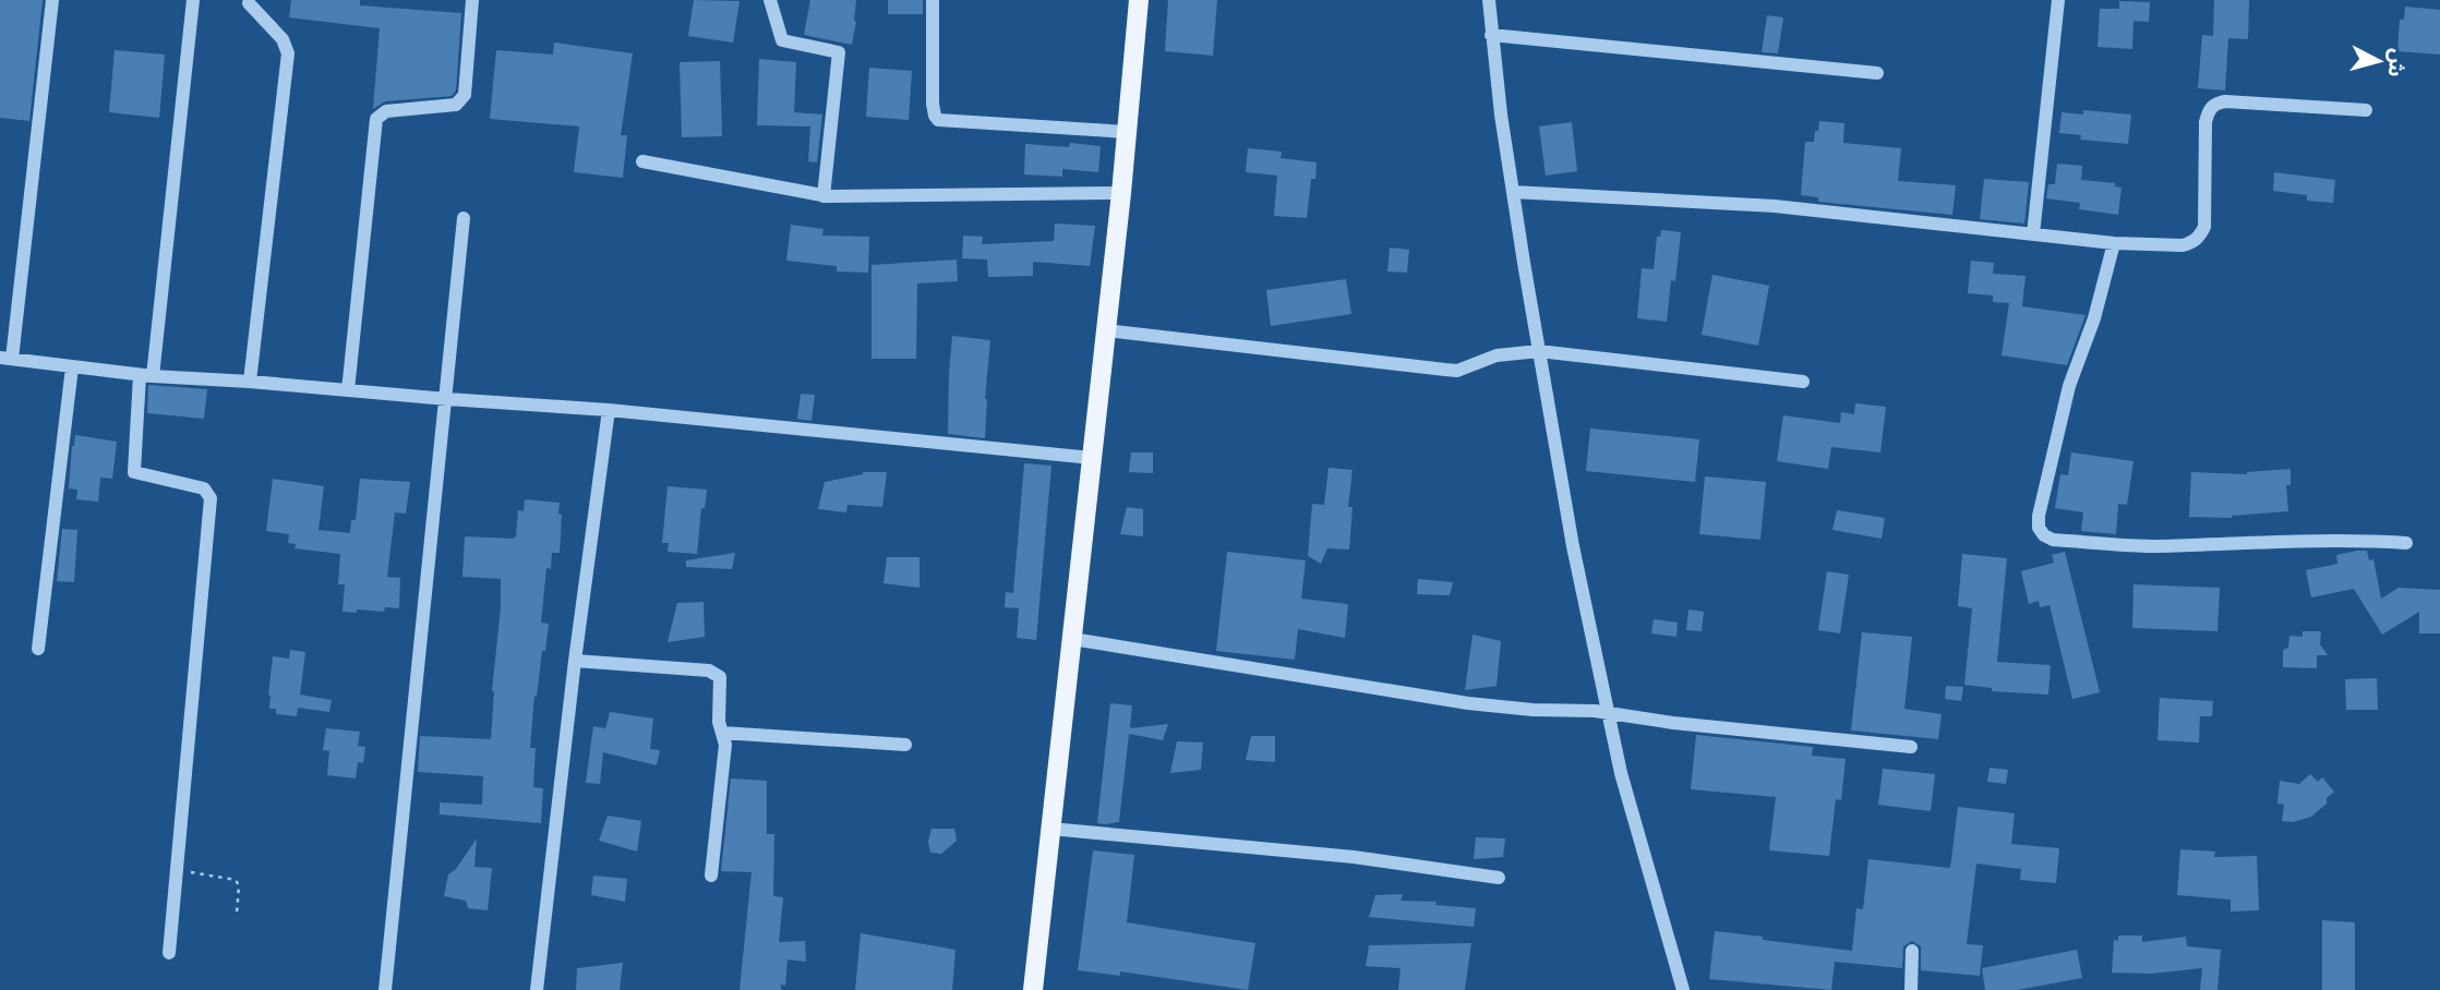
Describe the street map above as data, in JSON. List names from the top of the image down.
{
  "north": "right"
}
